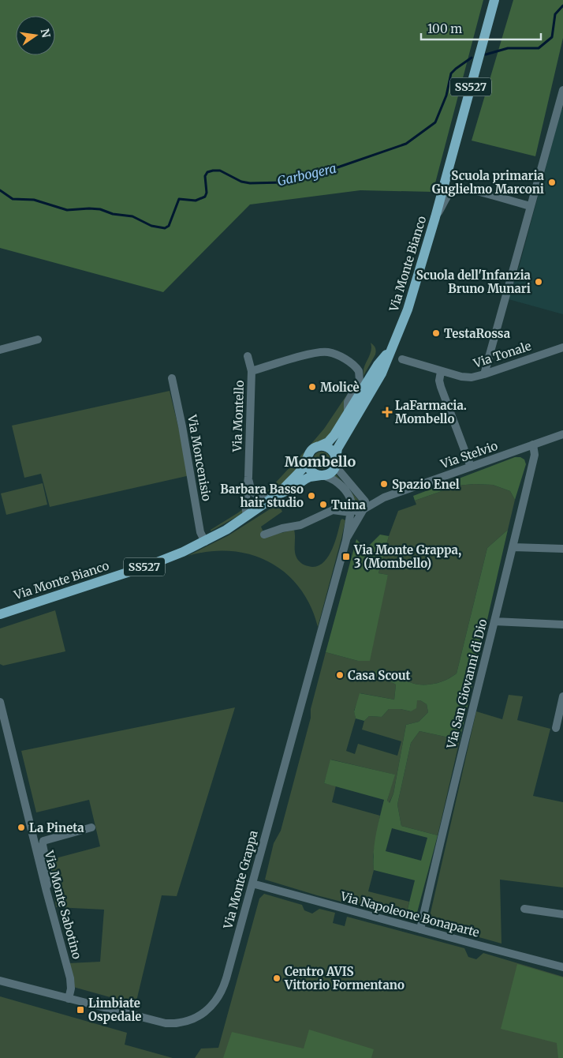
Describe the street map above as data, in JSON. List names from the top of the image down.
{
  "streets": {
    "main road": ["SS527", "Via Monte Bianco"],
    "street": [
      "Via Tonale",
      "Via Montello",
      "Via Stelvio",
      "Via Moncenisio",
      "Via San Giovanni di Dio",
      "Via Monte Grappa",
      "Via Monte Sabotino",
      "Via Napoleone Bonaparte"
    ]
  },
  "crossings": [
    ["Via Monte Bianco", "Via Montello"],
    ["Via Monte Bianco", "Via Moncenisio"],
    ["Via Stelvio", "Via San Giovanni di Dio"],
    ["Via Stelvio", "Via Monte Grappa"],
    ["Via San Giovanni di Dio", "Via Napoleone Bonaparte"],
    ["Via Monte Grappa", "Via Monte Sabotino"],
    ["Via Monte Grappa", "Via Napoleone Bonaparte"]
  ],
  "districts": ["Mombello"],
  "water": ["Garbogera"],
  "places": {
    "other": [
      "Scuola primaria Guglielmo Marconi",
      "Scuola dell'Infanzia Bruno Munari",
      "TestaRossa",
      "Molicè",
      "Spazio Enel",
      "Barbara Basso hair studio",
      "Tuina",
      "Casa Scout",
      "La Pineta",
      "Centro AVIS Vittorio Formentano"
    ],
    "health": ["LaFarmacia. Mombello"],
    "transit": ["Via Monte Grappa, 3 (Mombello)", "Limbiate Ospedale"]
  },
  "scale_bar": "100 m",
  "north": "right"
}
